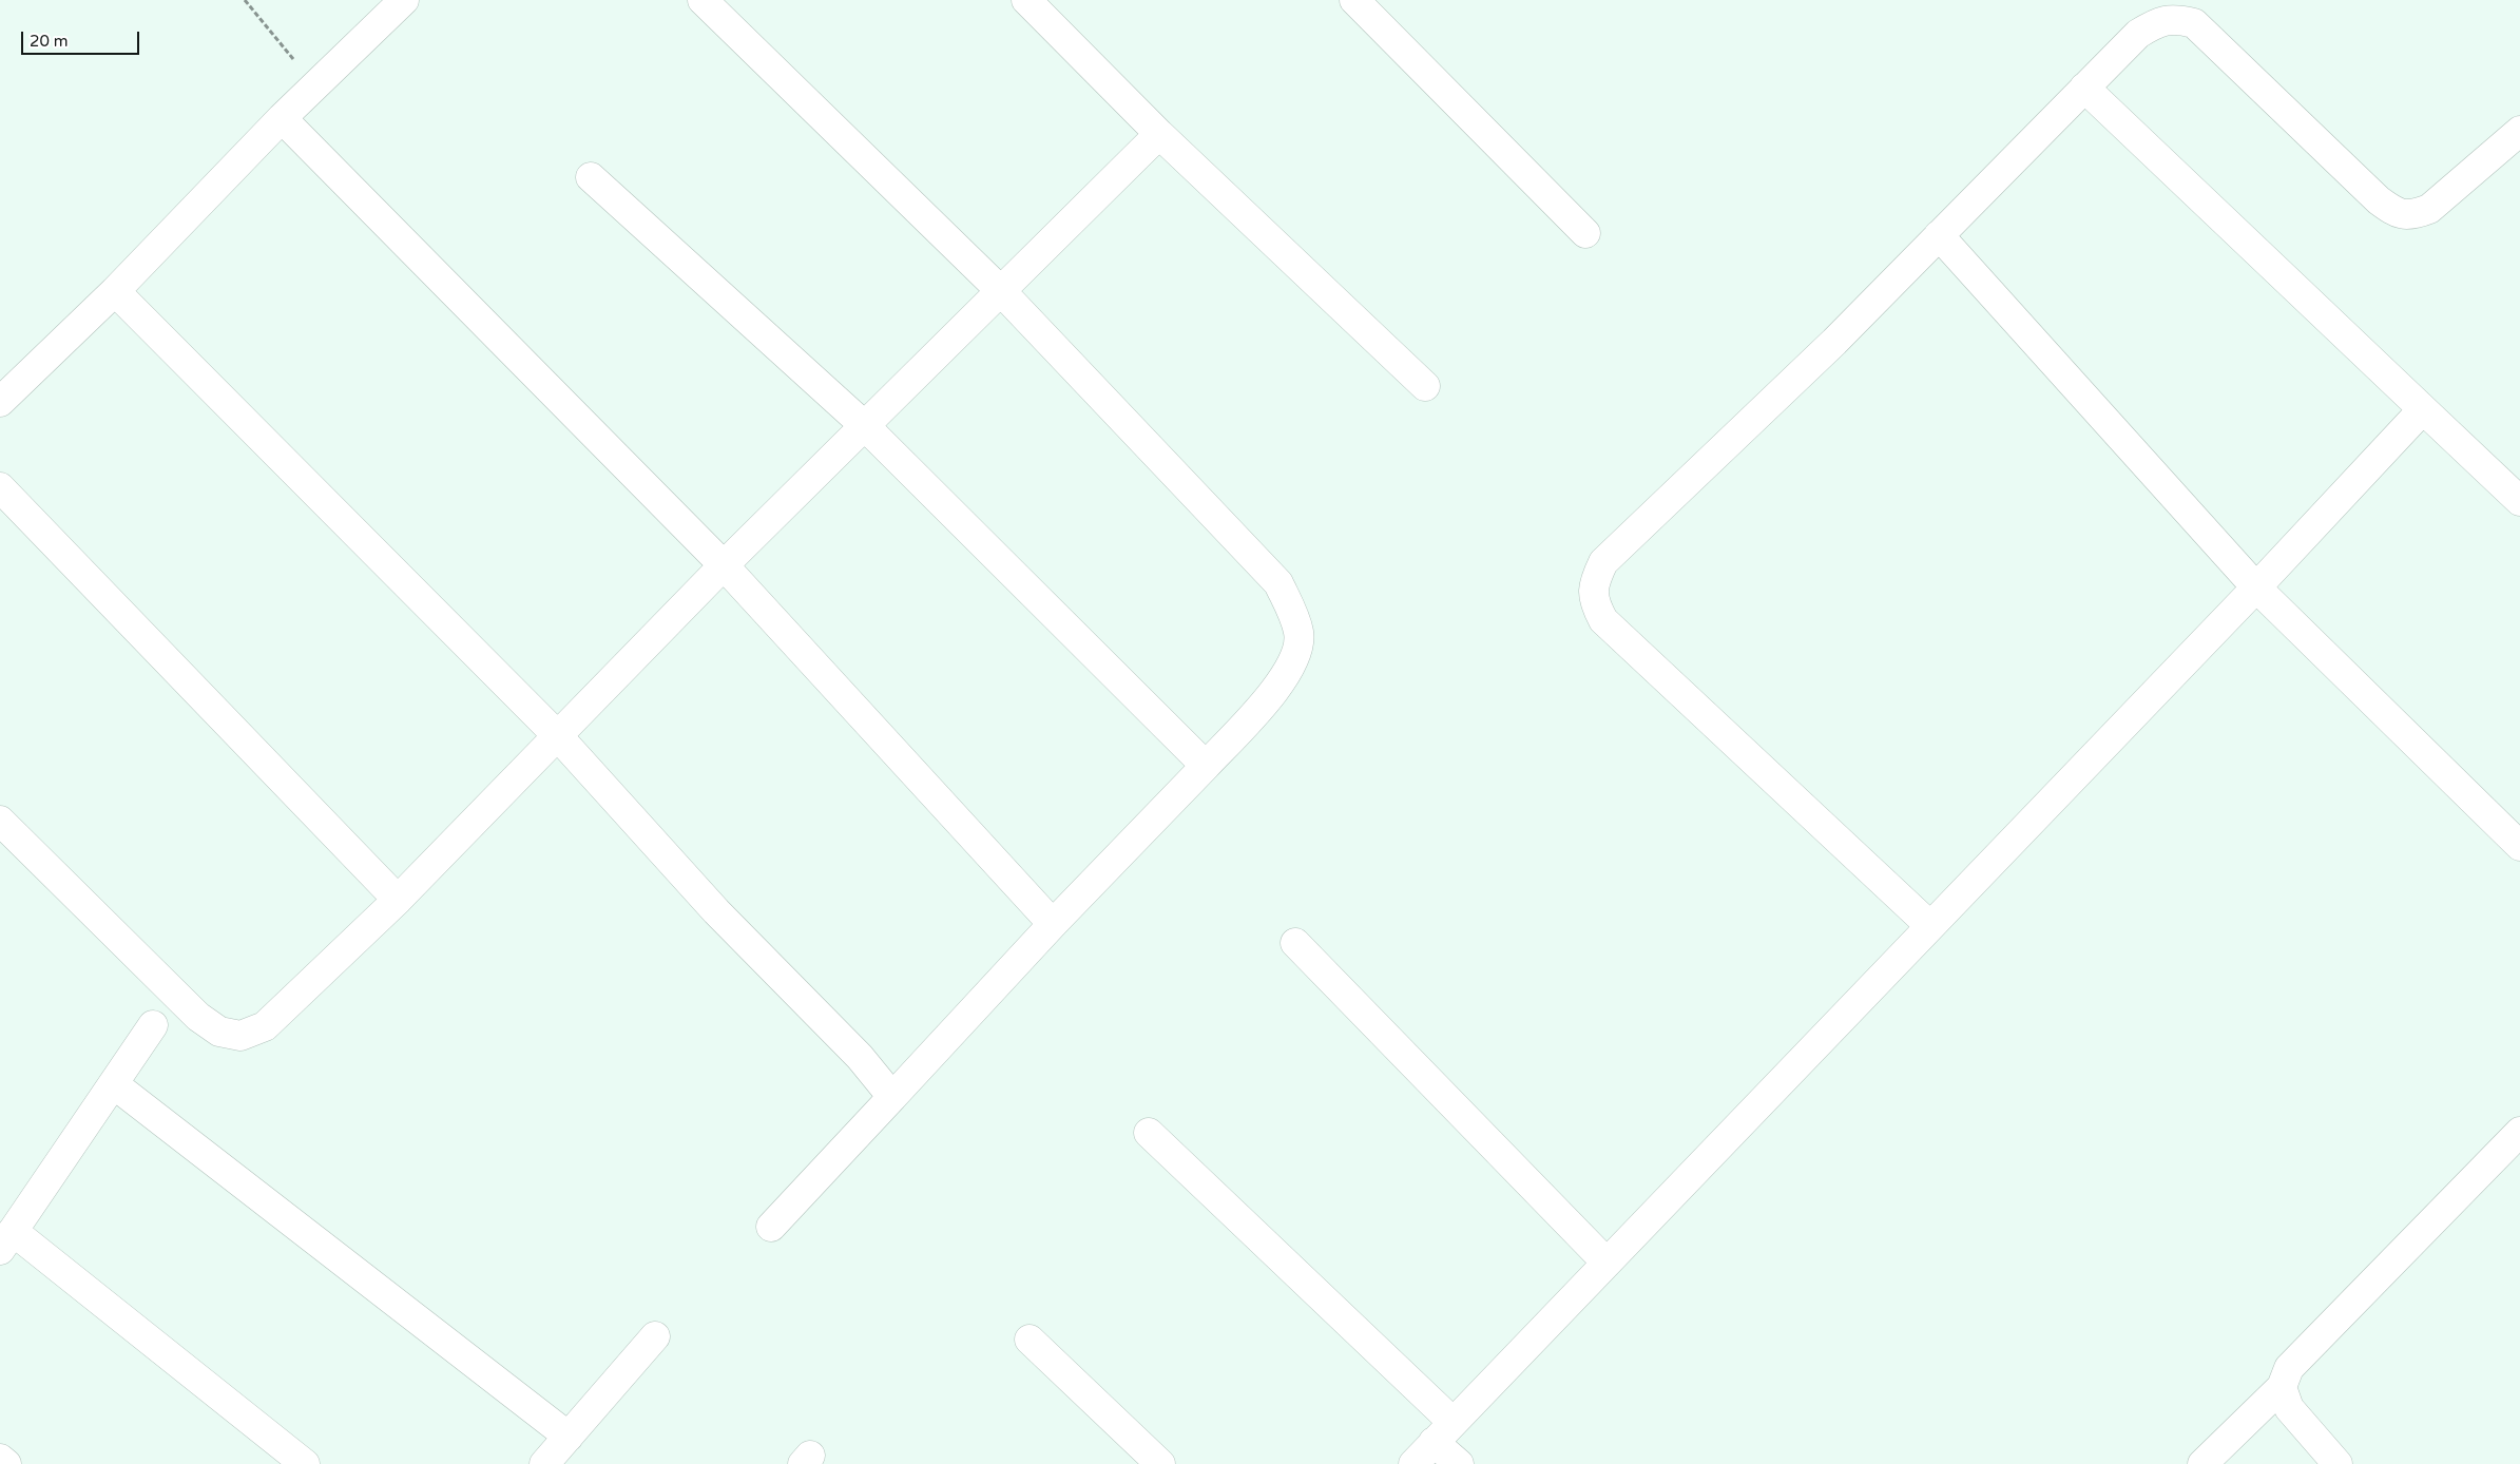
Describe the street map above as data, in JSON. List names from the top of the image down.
{
  "scale_bar": "20 m"
}
